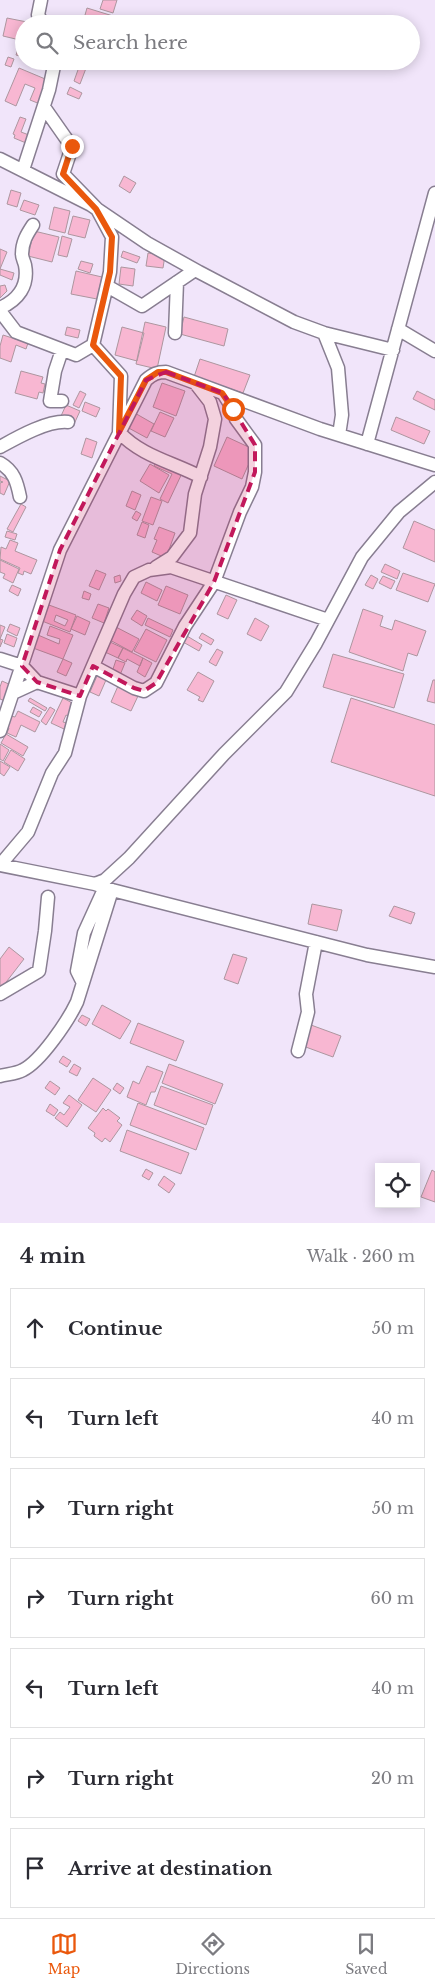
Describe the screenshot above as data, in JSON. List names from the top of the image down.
{
  "page": {
    "search": "Search here",
    "heading": ["4 min", "Walk · 260 m"],
    "list": [
      ["Continue", "50 m"],
      ["Turn left", "40 m"],
      ["Turn right", "50 m"],
      ["Turn right", "60 m"],
      ["Turn left", "40 m"],
      ["Turn right", "20 m"],
      "Arrive at destination"
    ],
    "nav": ["Map", "Directions", "Saved"]
  }
}
